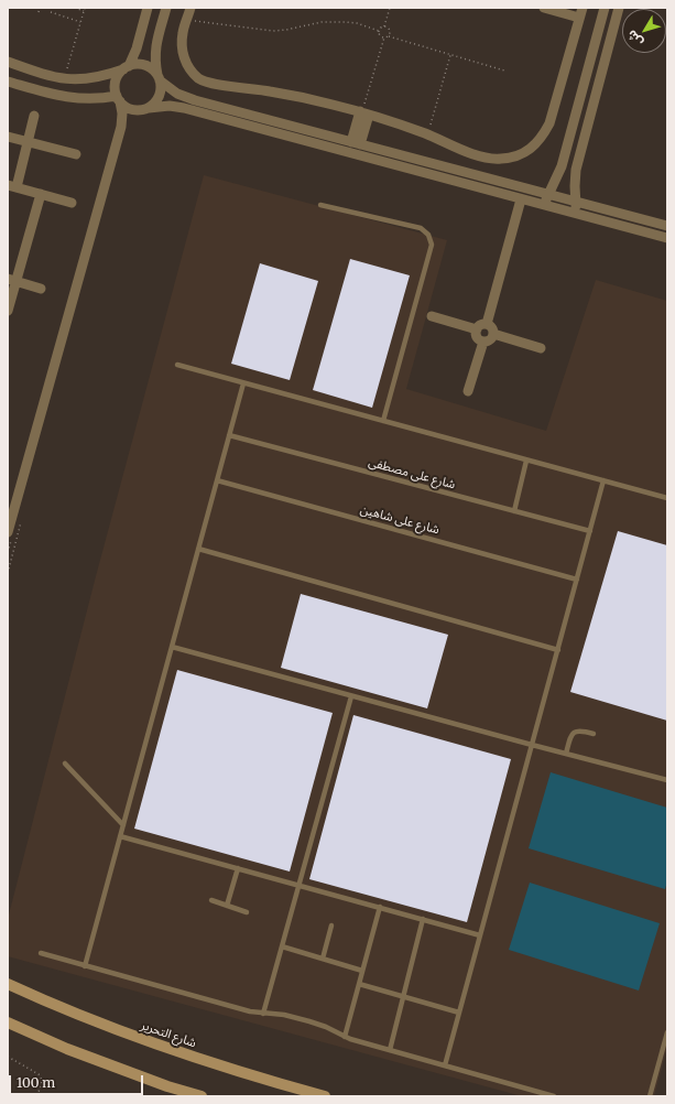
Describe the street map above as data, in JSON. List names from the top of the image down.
{
  "streets": {
    "street": ["شارع التحرير"],
    "lane": ["شارع على مصطفى", "شارع على شاهين"]
  },
  "scale_bar": "100 m",
  "north": "bottom left"
}
